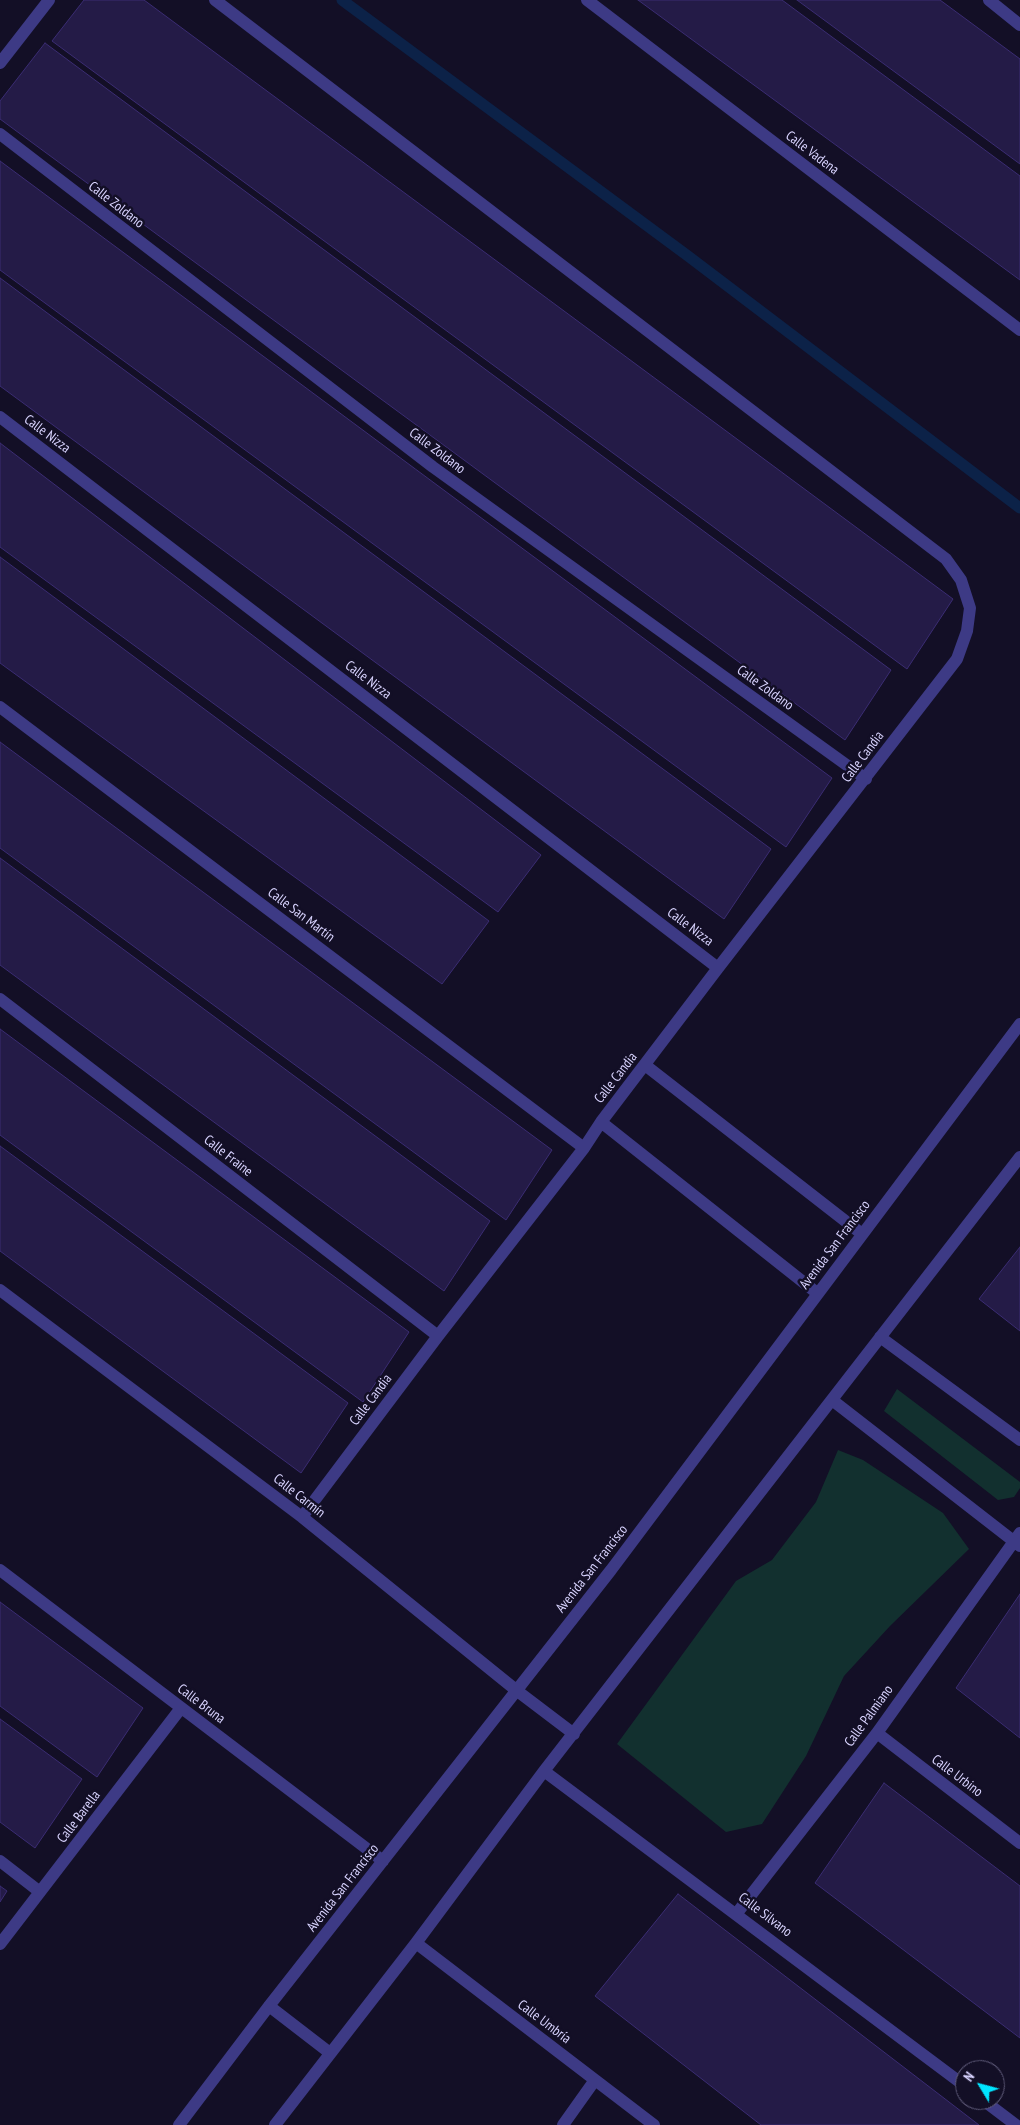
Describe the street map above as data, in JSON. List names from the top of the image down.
{
  "streets": {
    "street": [
      "Calle Vadena",
      "Calle Zoldano",
      "Calle Nizza",
      "Calle Candia",
      "Calle San Martín",
      "Calle Fraine",
      "Avenida San Francisco",
      "Calle Carmín",
      "Calle Bruna",
      "Calle Palmiano",
      "Calle Urbino",
      "Calle Barella",
      "Calle Silvano",
      "Calle Umbría"
    ]
  },
  "crossings": [
    ["Calle Zoldano", "Calle Candia"],
    ["Calle Nizza", "Calle Candia"],
    ["Calle Candia", "Calle San Martín"],
    ["Calle Candia", "Calle Fraine"],
    ["Calle Candia", "Calle Carmín"],
    ["Avenida San Francisco", "Calle Carmín"],
    ["Avenida San Francisco", "Calle Bruna"],
    ["Calle Bruna", "Calle Barella"],
    ["Calle Palmiano", "Calle Urbino"],
    ["Calle Palmiano", "Calle Silvano"]
  ],
  "north": "top left"
}
